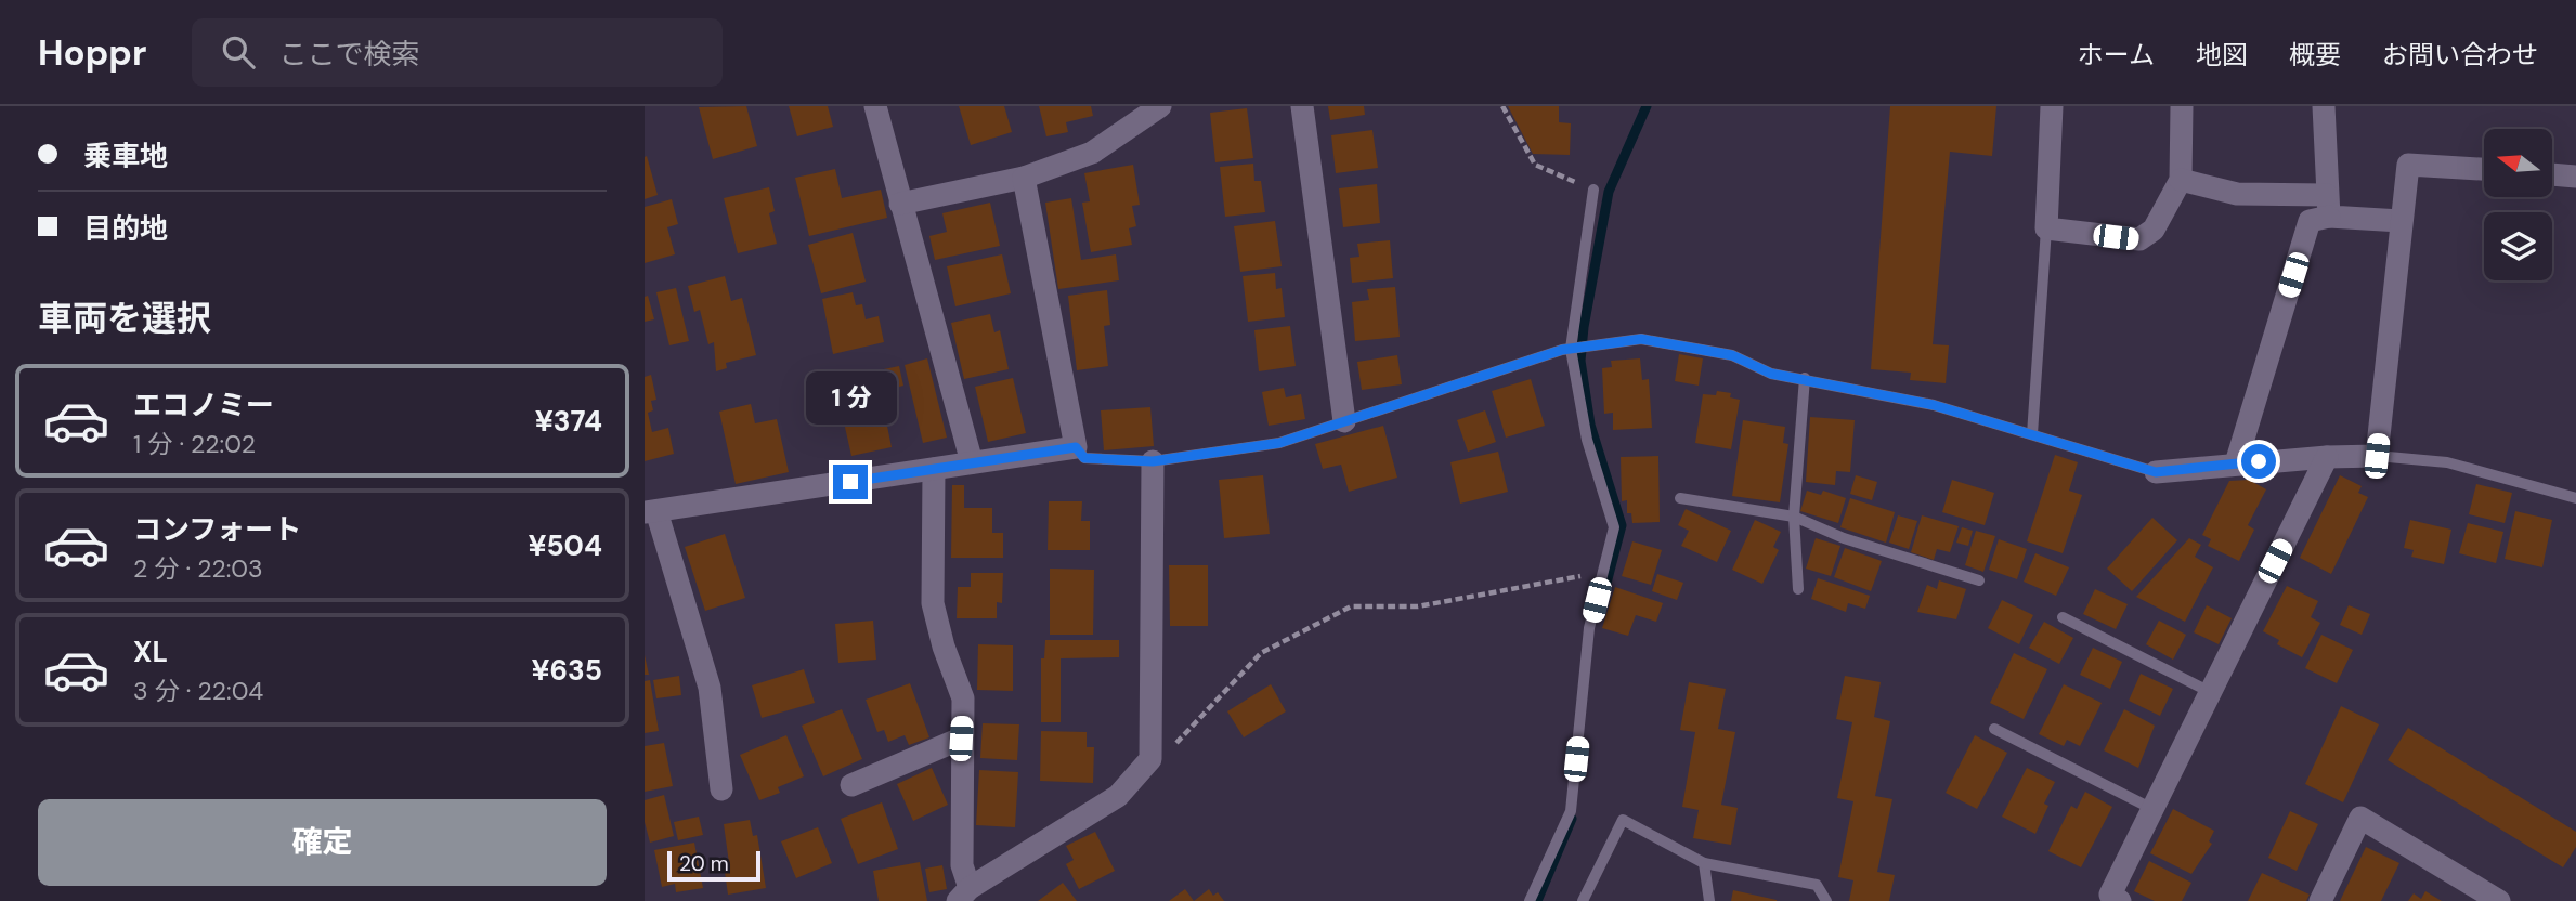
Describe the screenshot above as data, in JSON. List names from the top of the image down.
{
  "scale_bar": "20 m",
  "north": "left",
  "page": {
    "header": "Hoppr",
    "search": "ここで検索",
    "nav": [
      "ホーム",
      "地図",
      "概要",
      "お問い合わせ"
    ],
    "banner": ["乗車地", "目的地"],
    "heading": "車両を選択",
    "list": [
      {
        "name": "エコノミー",
        "note": "1 分 · 22:02",
        "value": "¥374"
      },
      {
        "name": "コンフォート",
        "note": "2 分 · 22:03",
        "value": "¥504"
      },
      {
        "name": "XL",
        "note": "3 分 · 22:04",
        "value": "¥635"
      }
    ],
    "bubble": "1 分",
    "buttons": "確定",
    "scale": "20 m"
  }
}
